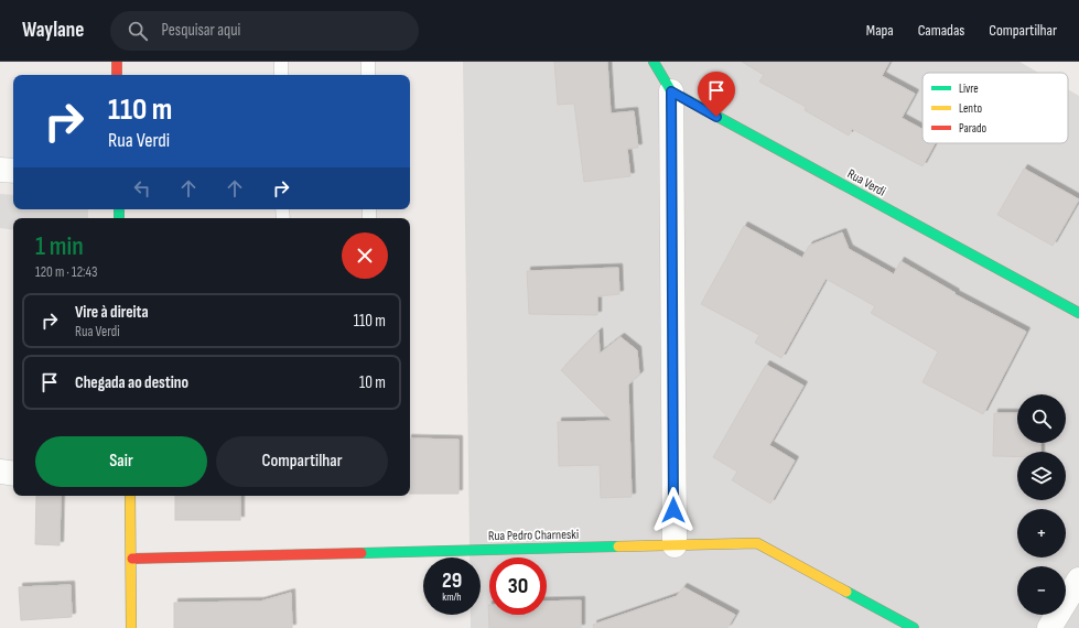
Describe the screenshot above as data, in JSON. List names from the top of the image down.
{
  "streets": {
    "street": ["Rua Verdi", "Rua Pedro Charneski"]
  },
  "legend": ["Livre", "Lento", "Parado"],
  "page": {
    "header": "Waylane",
    "search": "Pesquisar aqui",
    "nav": ["Mapa", "Camadas", "Compartilhar"],
    "turn": ["110 m", "Rua Verdi"],
    "heading": ["1 min", "120 m · 12:43"],
    "list": [
      {
        "name": "Vire à direita",
        "note": "Rua Verdi",
        "value": "110 m"
      },
      {
        "name": "Chegada ao destino",
        "value": "10 m"
      }
    ],
    "map_buttons": ["+", "−"],
    "buttons": ["Sair", "Compartilhar"],
    "speed": "29 km/h",
    "limit": "30"
  }
}
